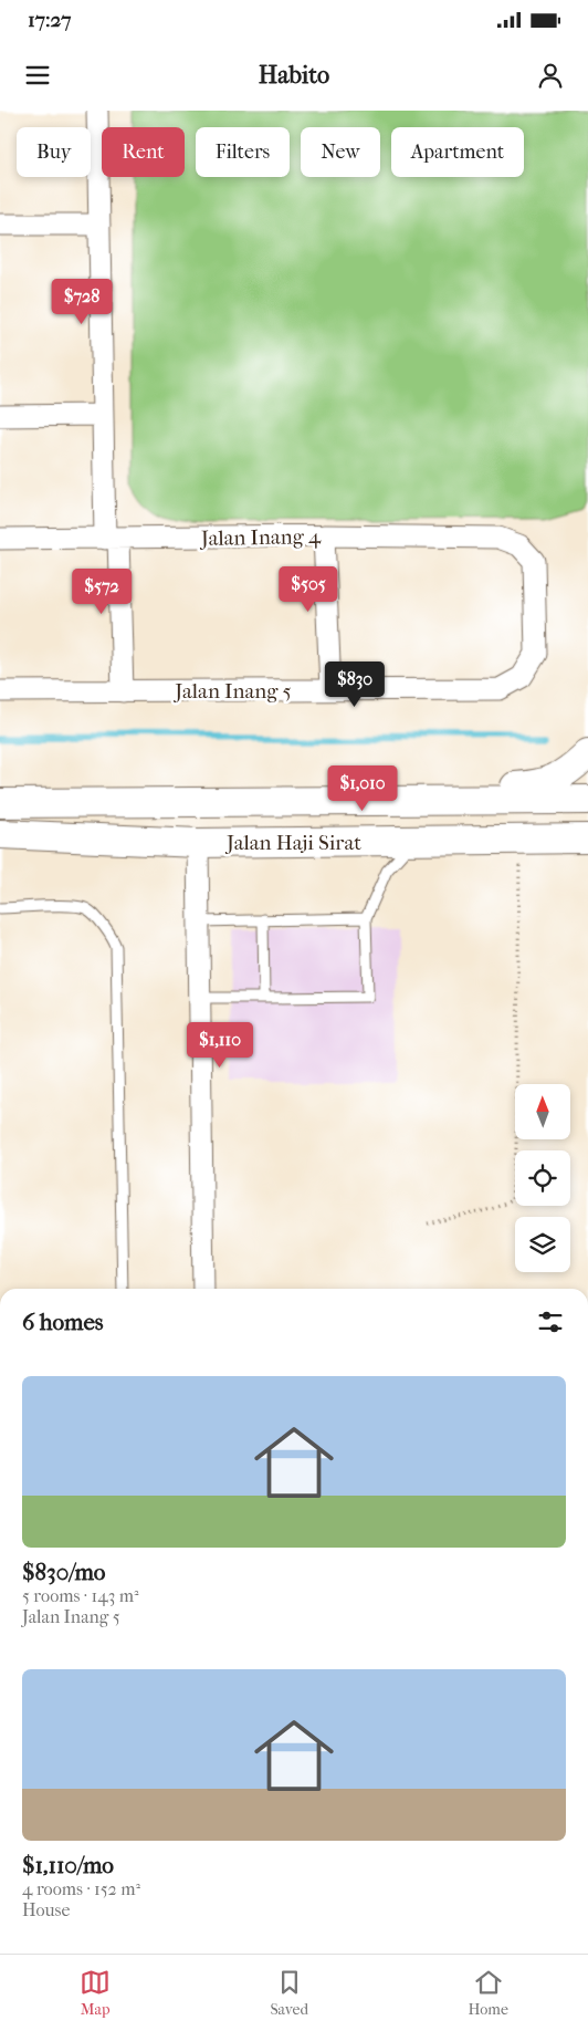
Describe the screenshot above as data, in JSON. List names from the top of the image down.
{
  "streets": {
    "main road": ["Jalan Haji Sirat"],
    "street": ["Jalan Inang 4", "Jalan Inang 5"]
  },
  "crossings": [
    ["Jalan Inang 4", "Jalan Inang 5"]
  ],
  "north": "top",
  "page": {
    "status": "17:27",
    "header": "Habito",
    "chip": [
      "Buy",
      "Rent",
      "Filters",
      "New",
      "Apartment"
    ],
    "price": [
      "$728",
      "$505",
      "$572",
      "$830",
      "$1,010",
      "$1,110"
    ],
    "heading": "6 homes",
    "list": [
      {
        "name": "$830/mo",
        "note": "5 rooms · 143 m² · Jalan Inang 5"
      },
      {
        "name": "$1,110/mo",
        "note": "4 rooms · 152 m² · House"
      }
    ],
    "tabs": ["Map", "Saved", "Home"]
  }
}
